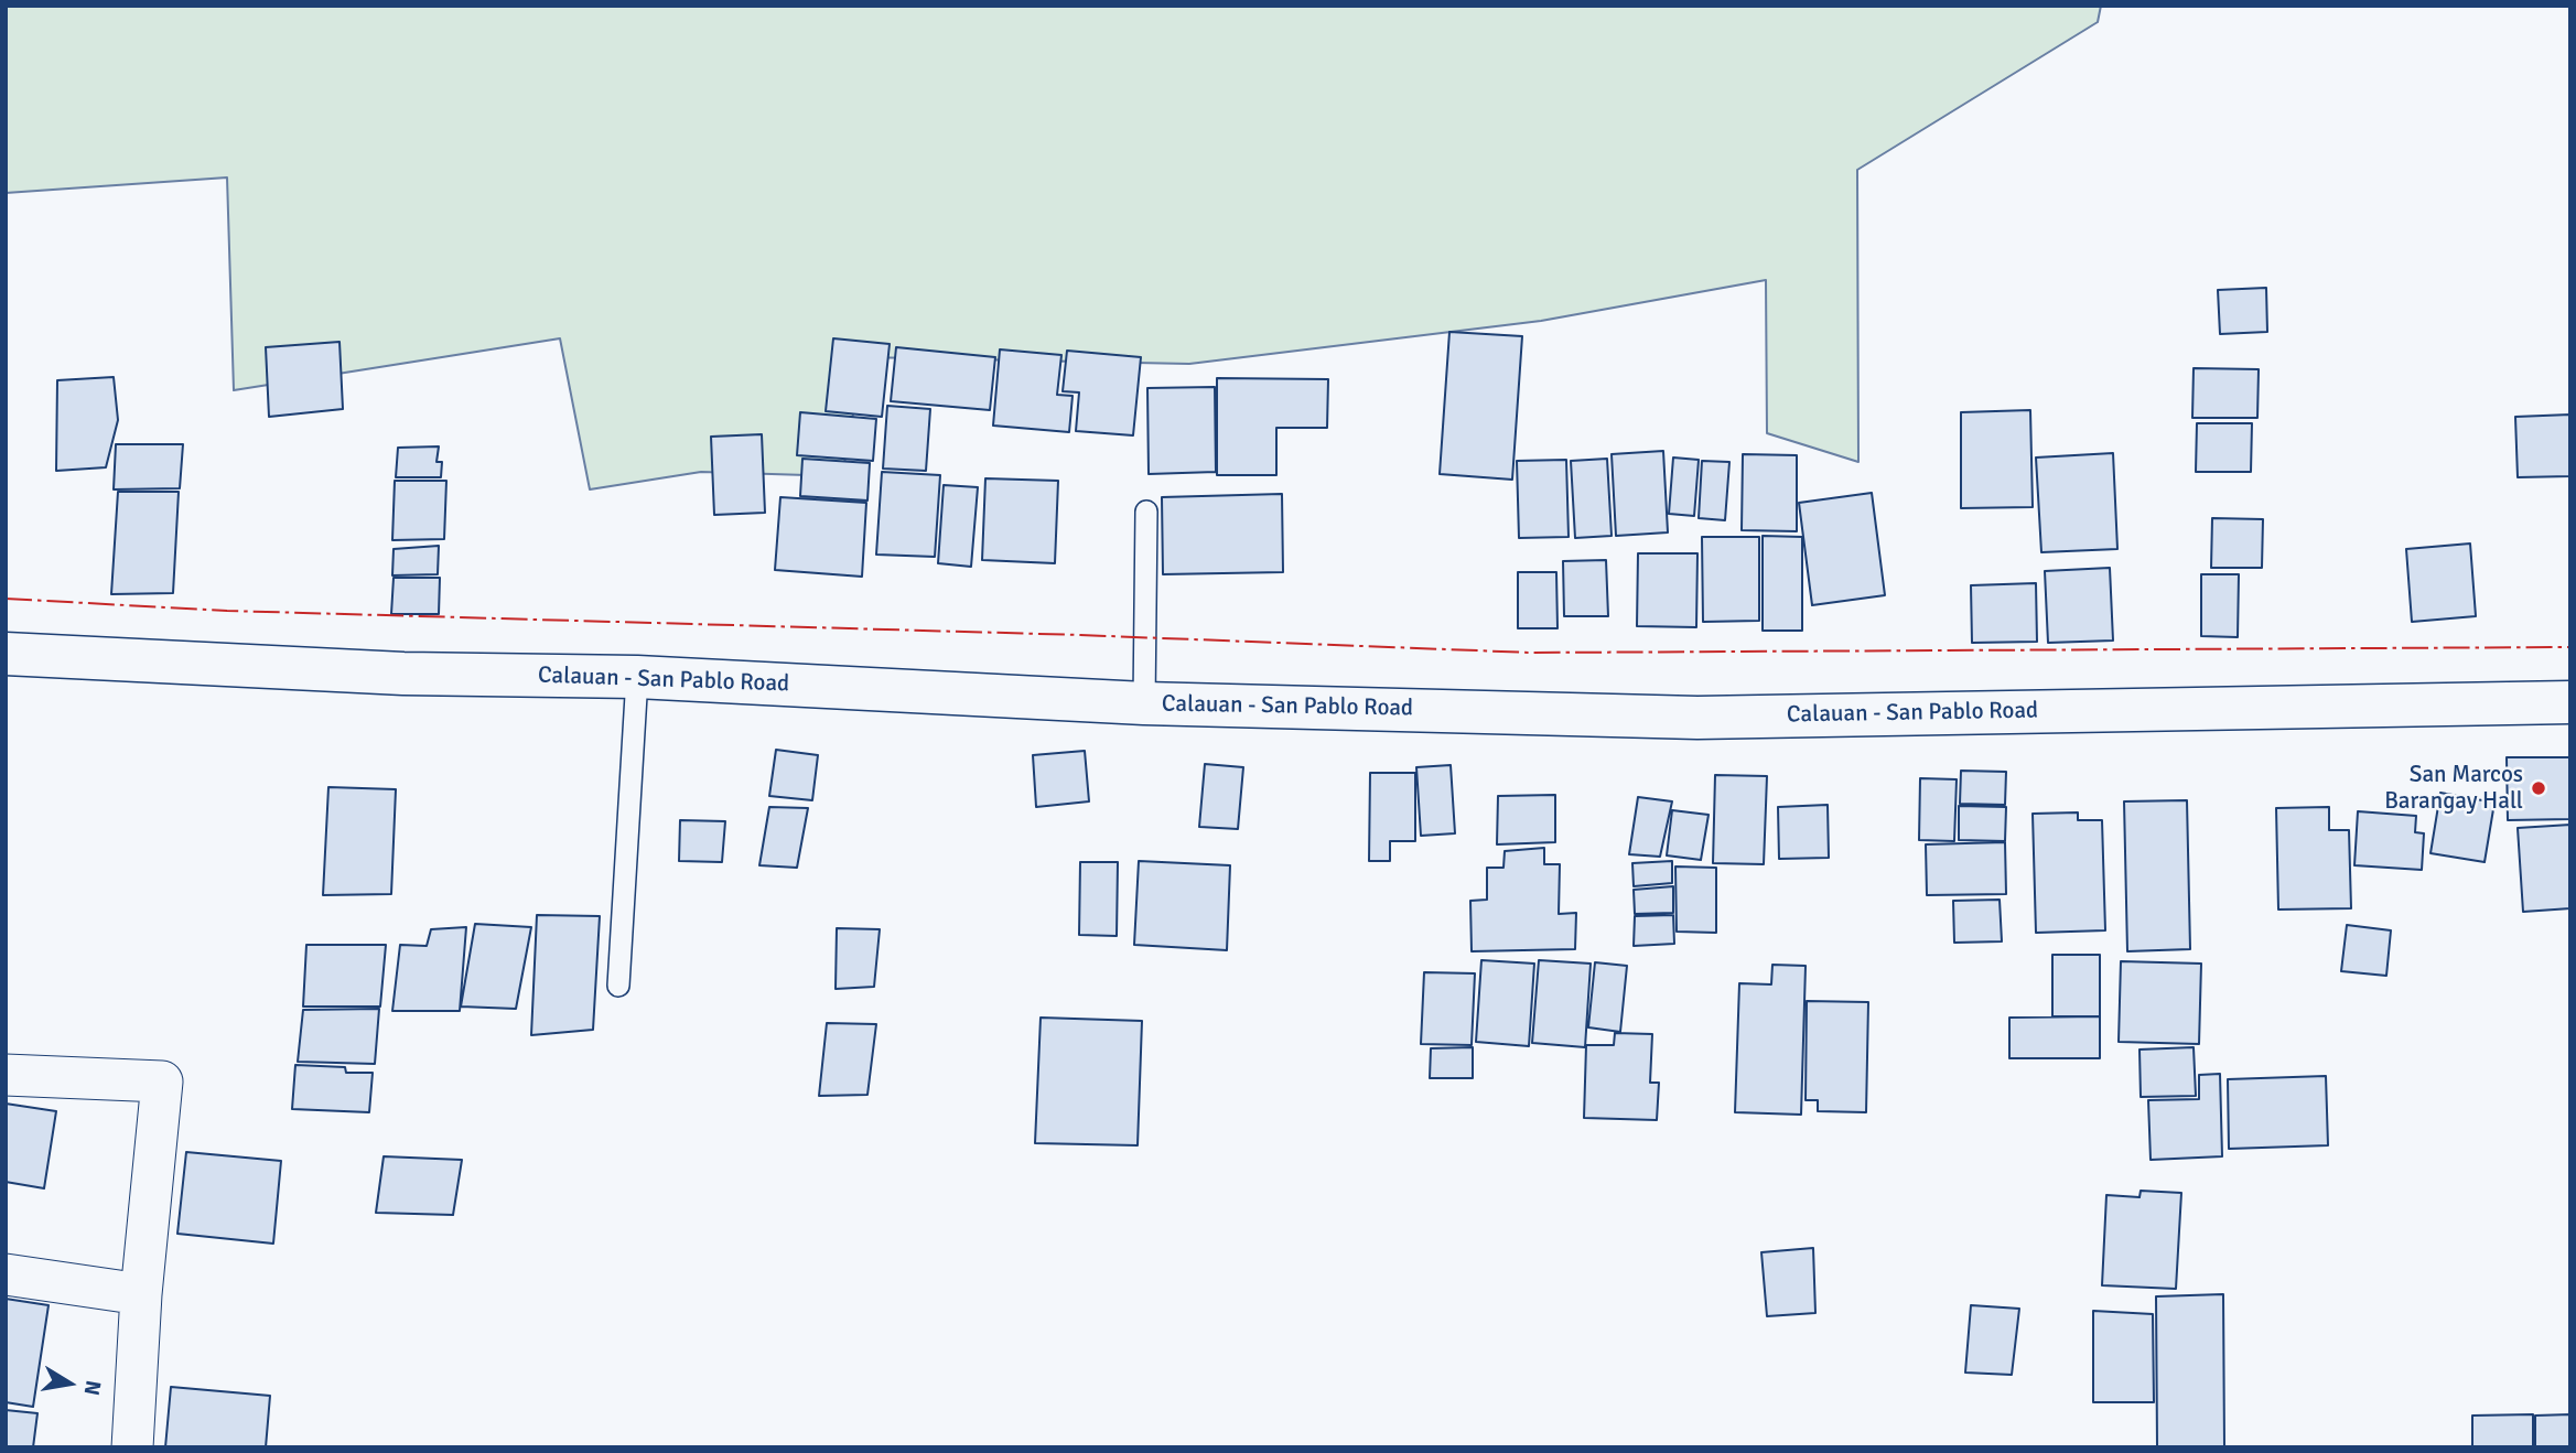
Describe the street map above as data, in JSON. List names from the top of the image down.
{
  "streets": {
    "main road": ["Calauan - San Pablo Road"]
  },
  "places": ["San Marcos Barangay Hall"],
  "north": "right"
}
